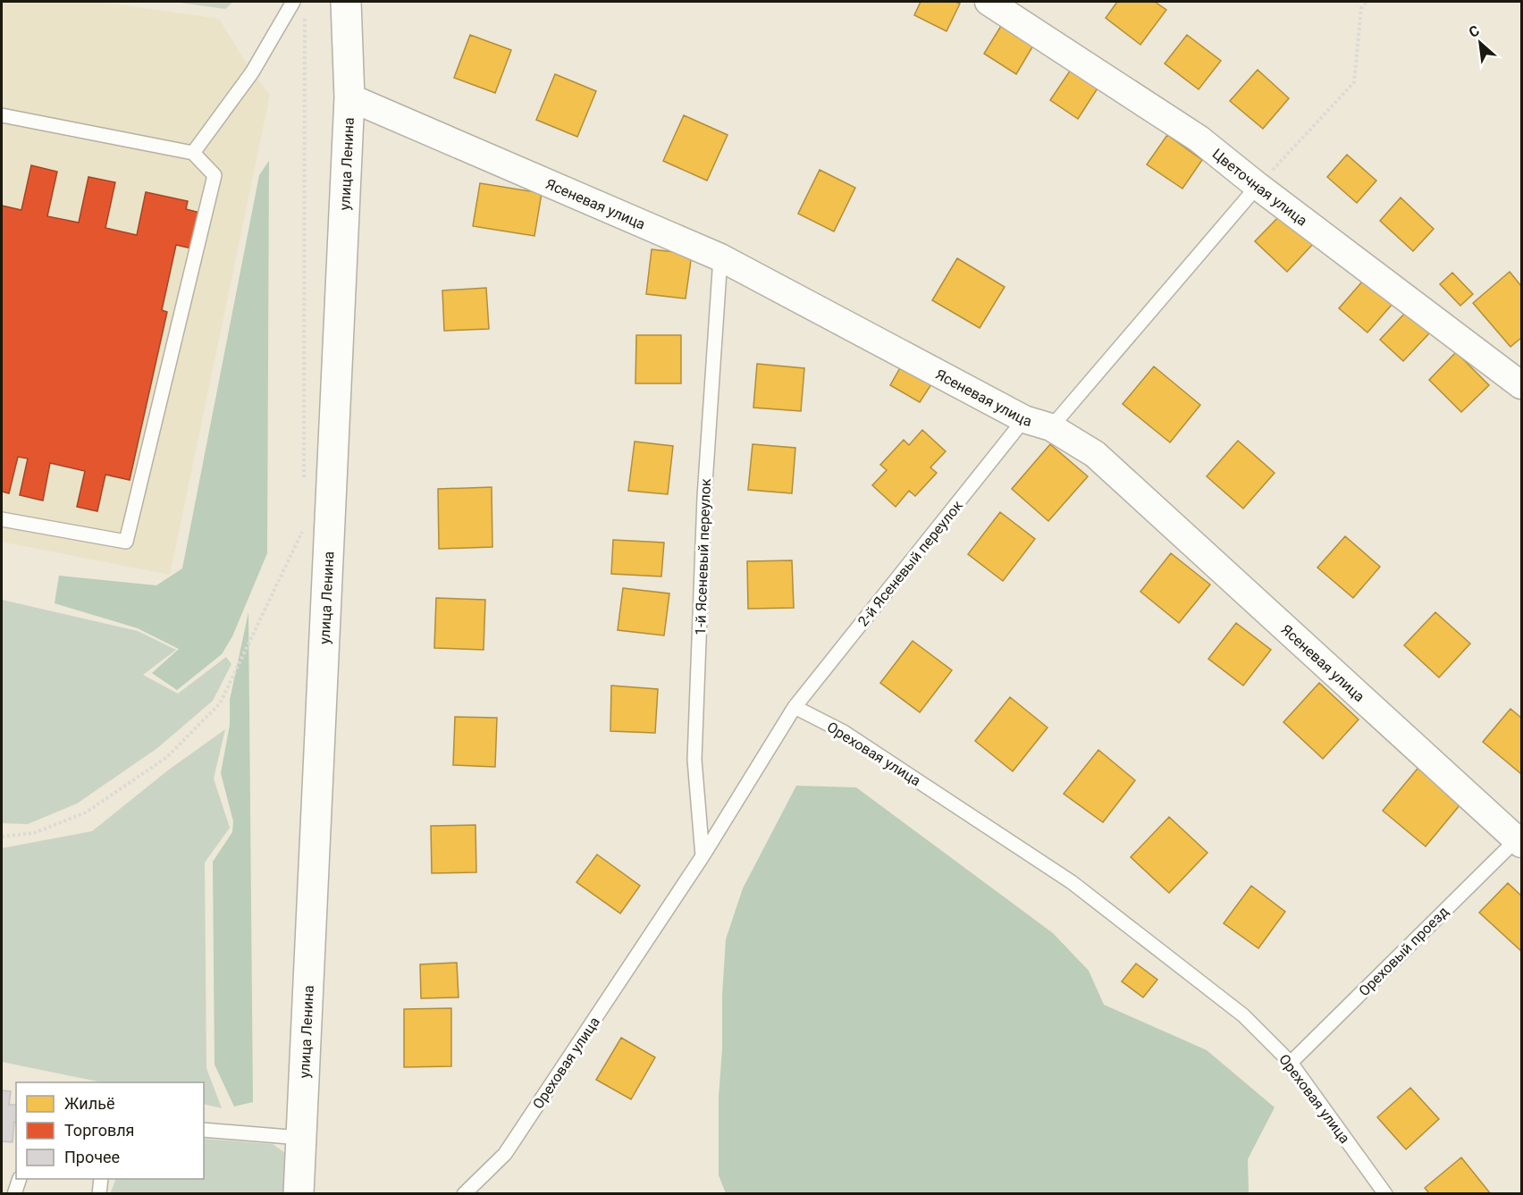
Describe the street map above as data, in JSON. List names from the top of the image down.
{
  "streets": {
    "main road": ["улица Ленина"],
    "street": ["Цветочная улица", "Ясеневая улица"],
    "lane": [
      "1-й Ясеневый переулок",
      "2-й Ясеневый переулок",
      "Ореховая улица",
      "Ореховый проезд"
    ]
  },
  "crossings": [
    ["улица Ленина", "Ясеневая улица"],
    ["Ясеневая улица", "1-й Ясеневый переулок"],
    ["Ясеневая улица", "2-й Ясеневый переулок"],
    ["Ясеневая улица", "Ореховый проезд"],
    ["1-й Ясеневый переулок", "Ореховая улица"],
    ["2-й Ясеневый переулок", "Ореховая улица"],
    ["Ореховая улица", "Ореховый проезд"]
  ],
  "legend": ["Жильё", "Торговля", "Прочее"],
  "north": "top left"
}
